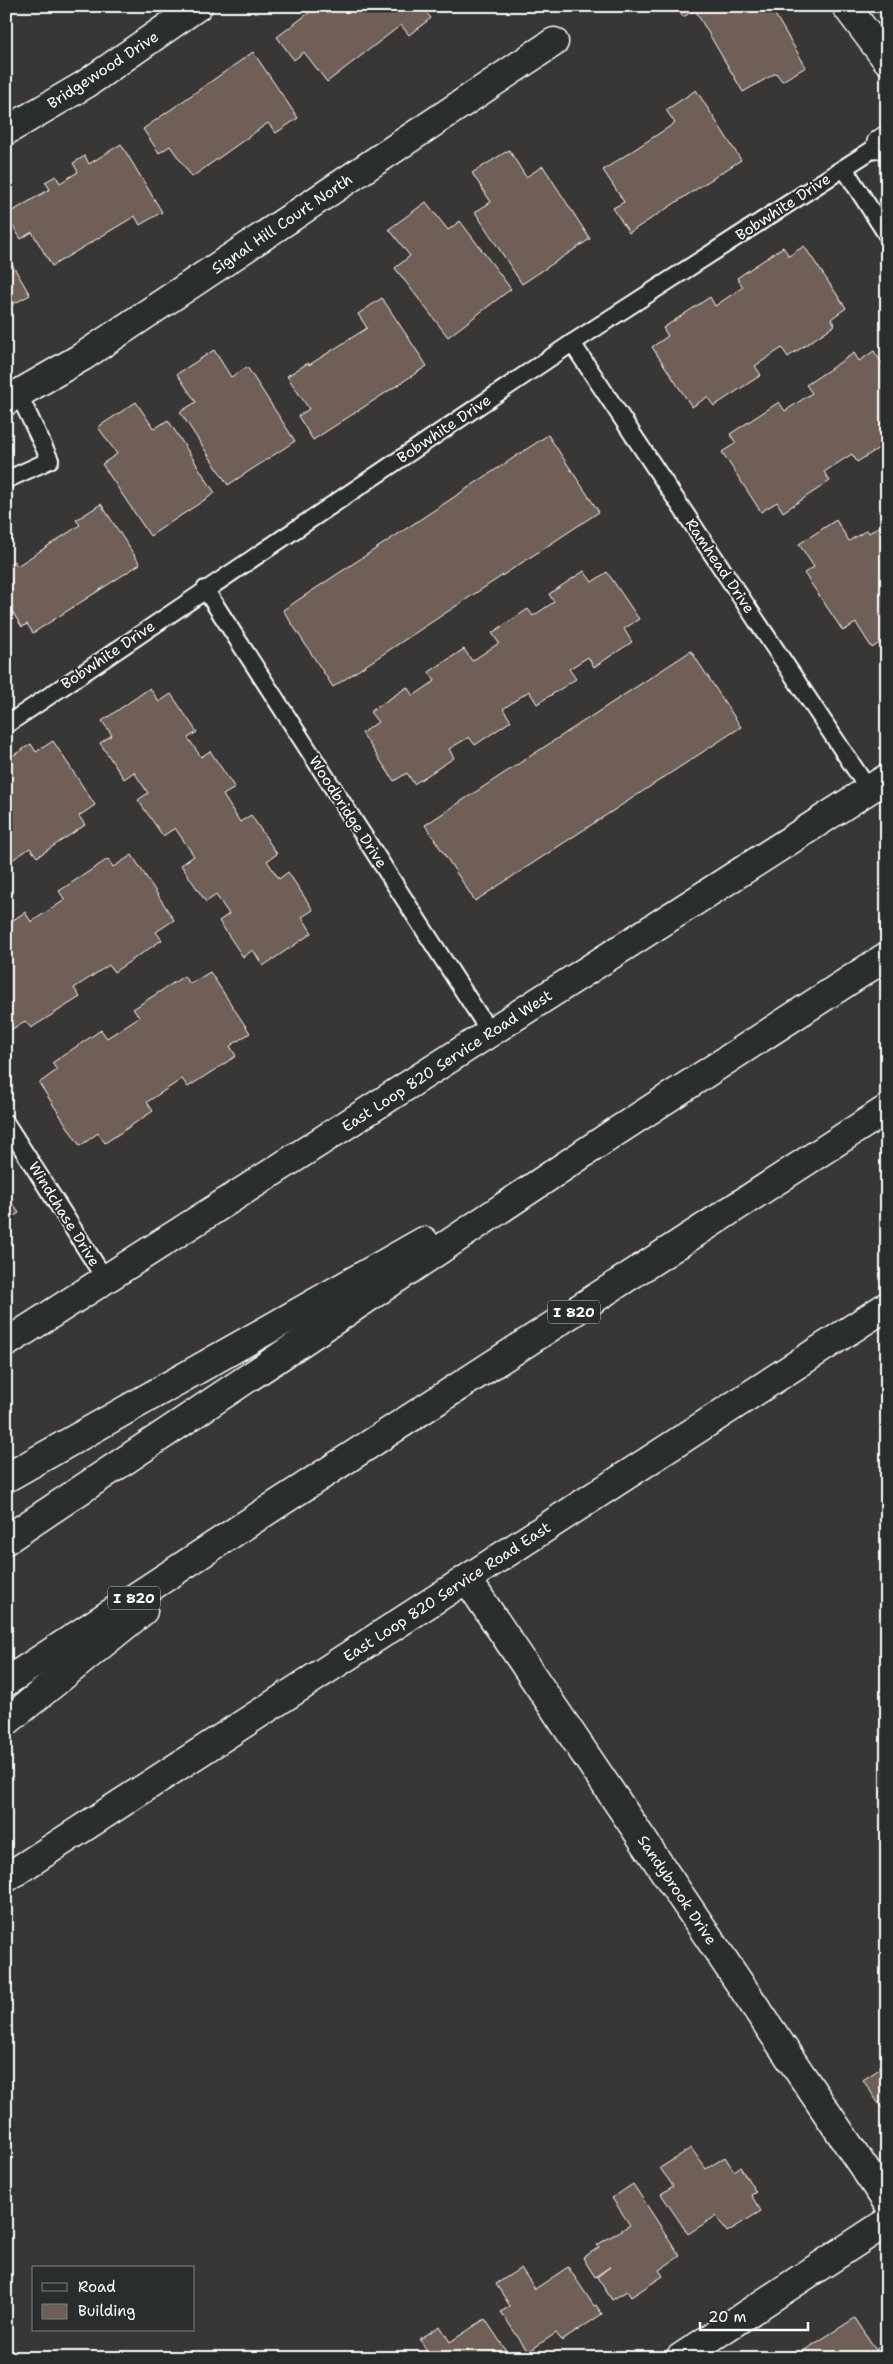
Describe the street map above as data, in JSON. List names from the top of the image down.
{
  "streets": {
    "main road": [
      "Bridgewood Drive",
      "Signal Hill Court North",
      "East Loop 820 Service Road West",
      "I 820",
      "East Loop 820 Service Road East",
      "Sandybrook Drive"
    ],
    "lane": [
      "Bobwhite Drive",
      "Ramhead Drive",
      "Woodbridge Drive",
      "Windchase Drive"
    ]
  },
  "crossings": [
    ["Bobwhite Drive", "Ramhead Drive"],
    ["Bobwhite Drive", "Woodbridge Drive"],
    ["Ramhead Drive", "East Loop 820 Service Road West"],
    ["Woodbridge Drive", "East Loop 820 Service Road West"],
    ["East Loop 820 Service Road West", "Windchase Drive"],
    ["East Loop 820 Service Road East", "Sandybrook Drive"]
  ],
  "legend": ["Road", "Building"],
  "scale_bar": "20 m"
}
